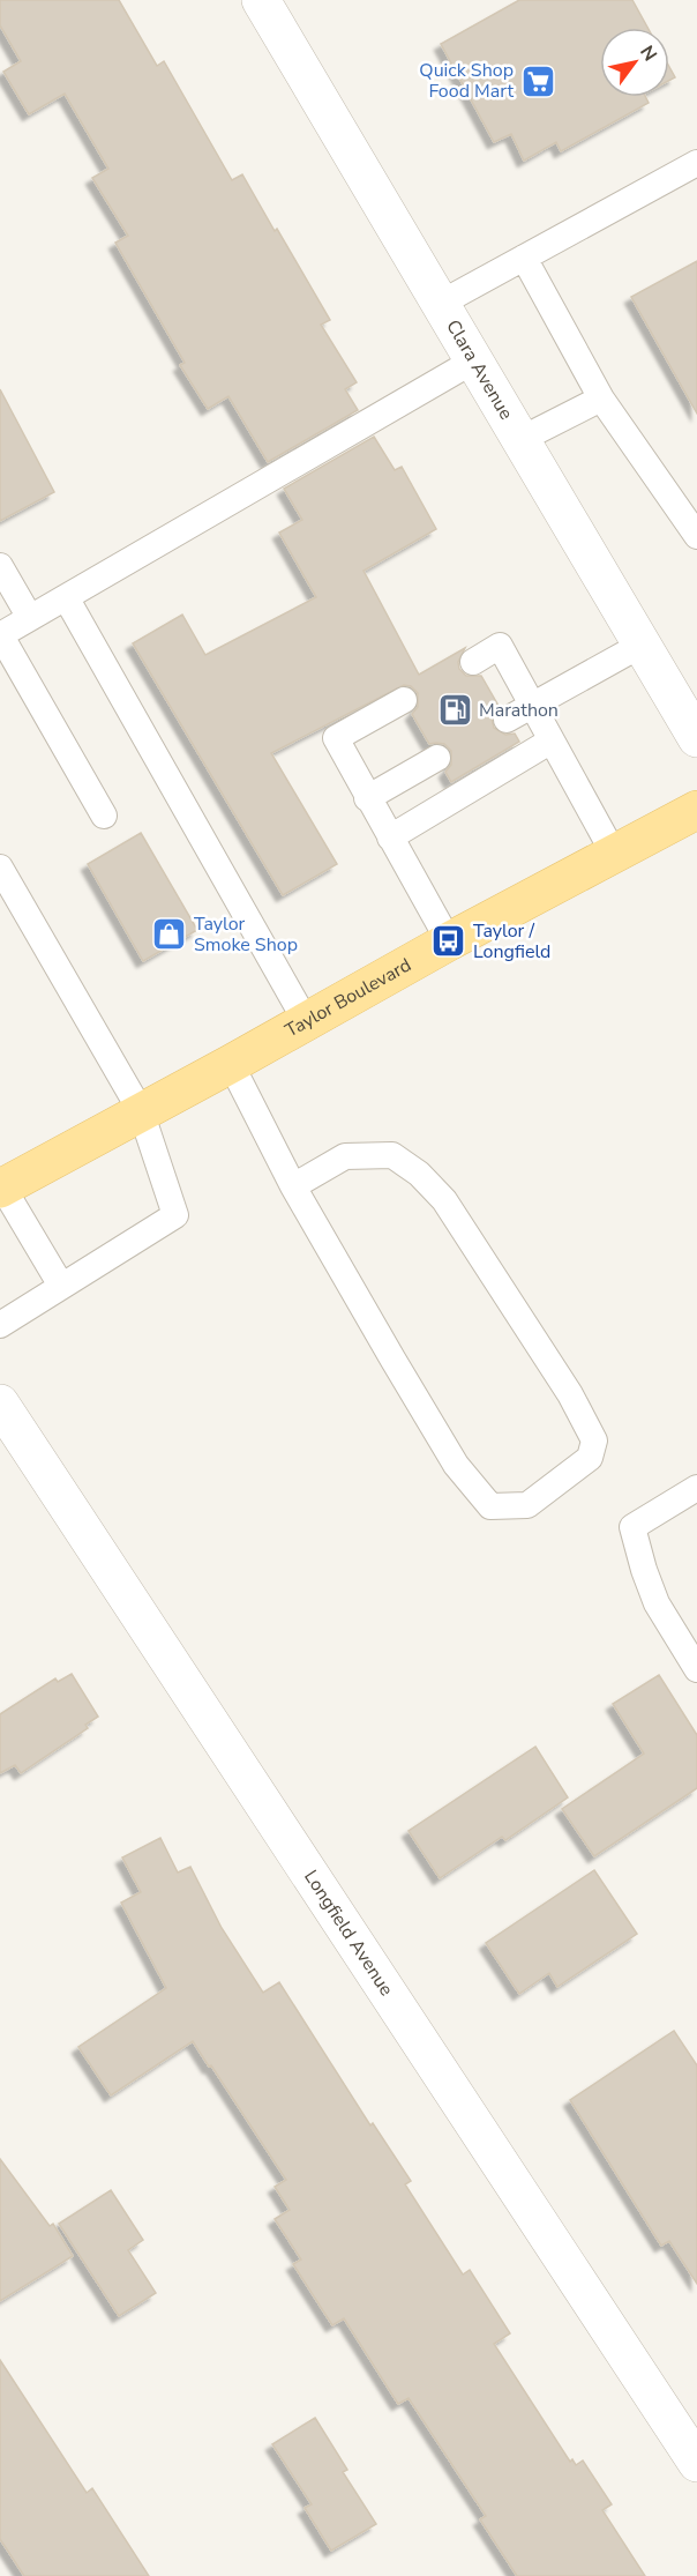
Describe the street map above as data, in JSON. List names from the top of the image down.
{
  "streets": {
    "main road": ["Taylor Boulevard"],
    "street": ["Clara Avenue", "Longfield Avenue"]
  },
  "places": {
    "supermarket": ["Quick Shop Food Mart"],
    "fuel station": ["Marathon"],
    "shop": ["Taylor Smoke Shop"],
    "bus stop": ["Taylor / Longfield"]
  },
  "north": "top right"
}
